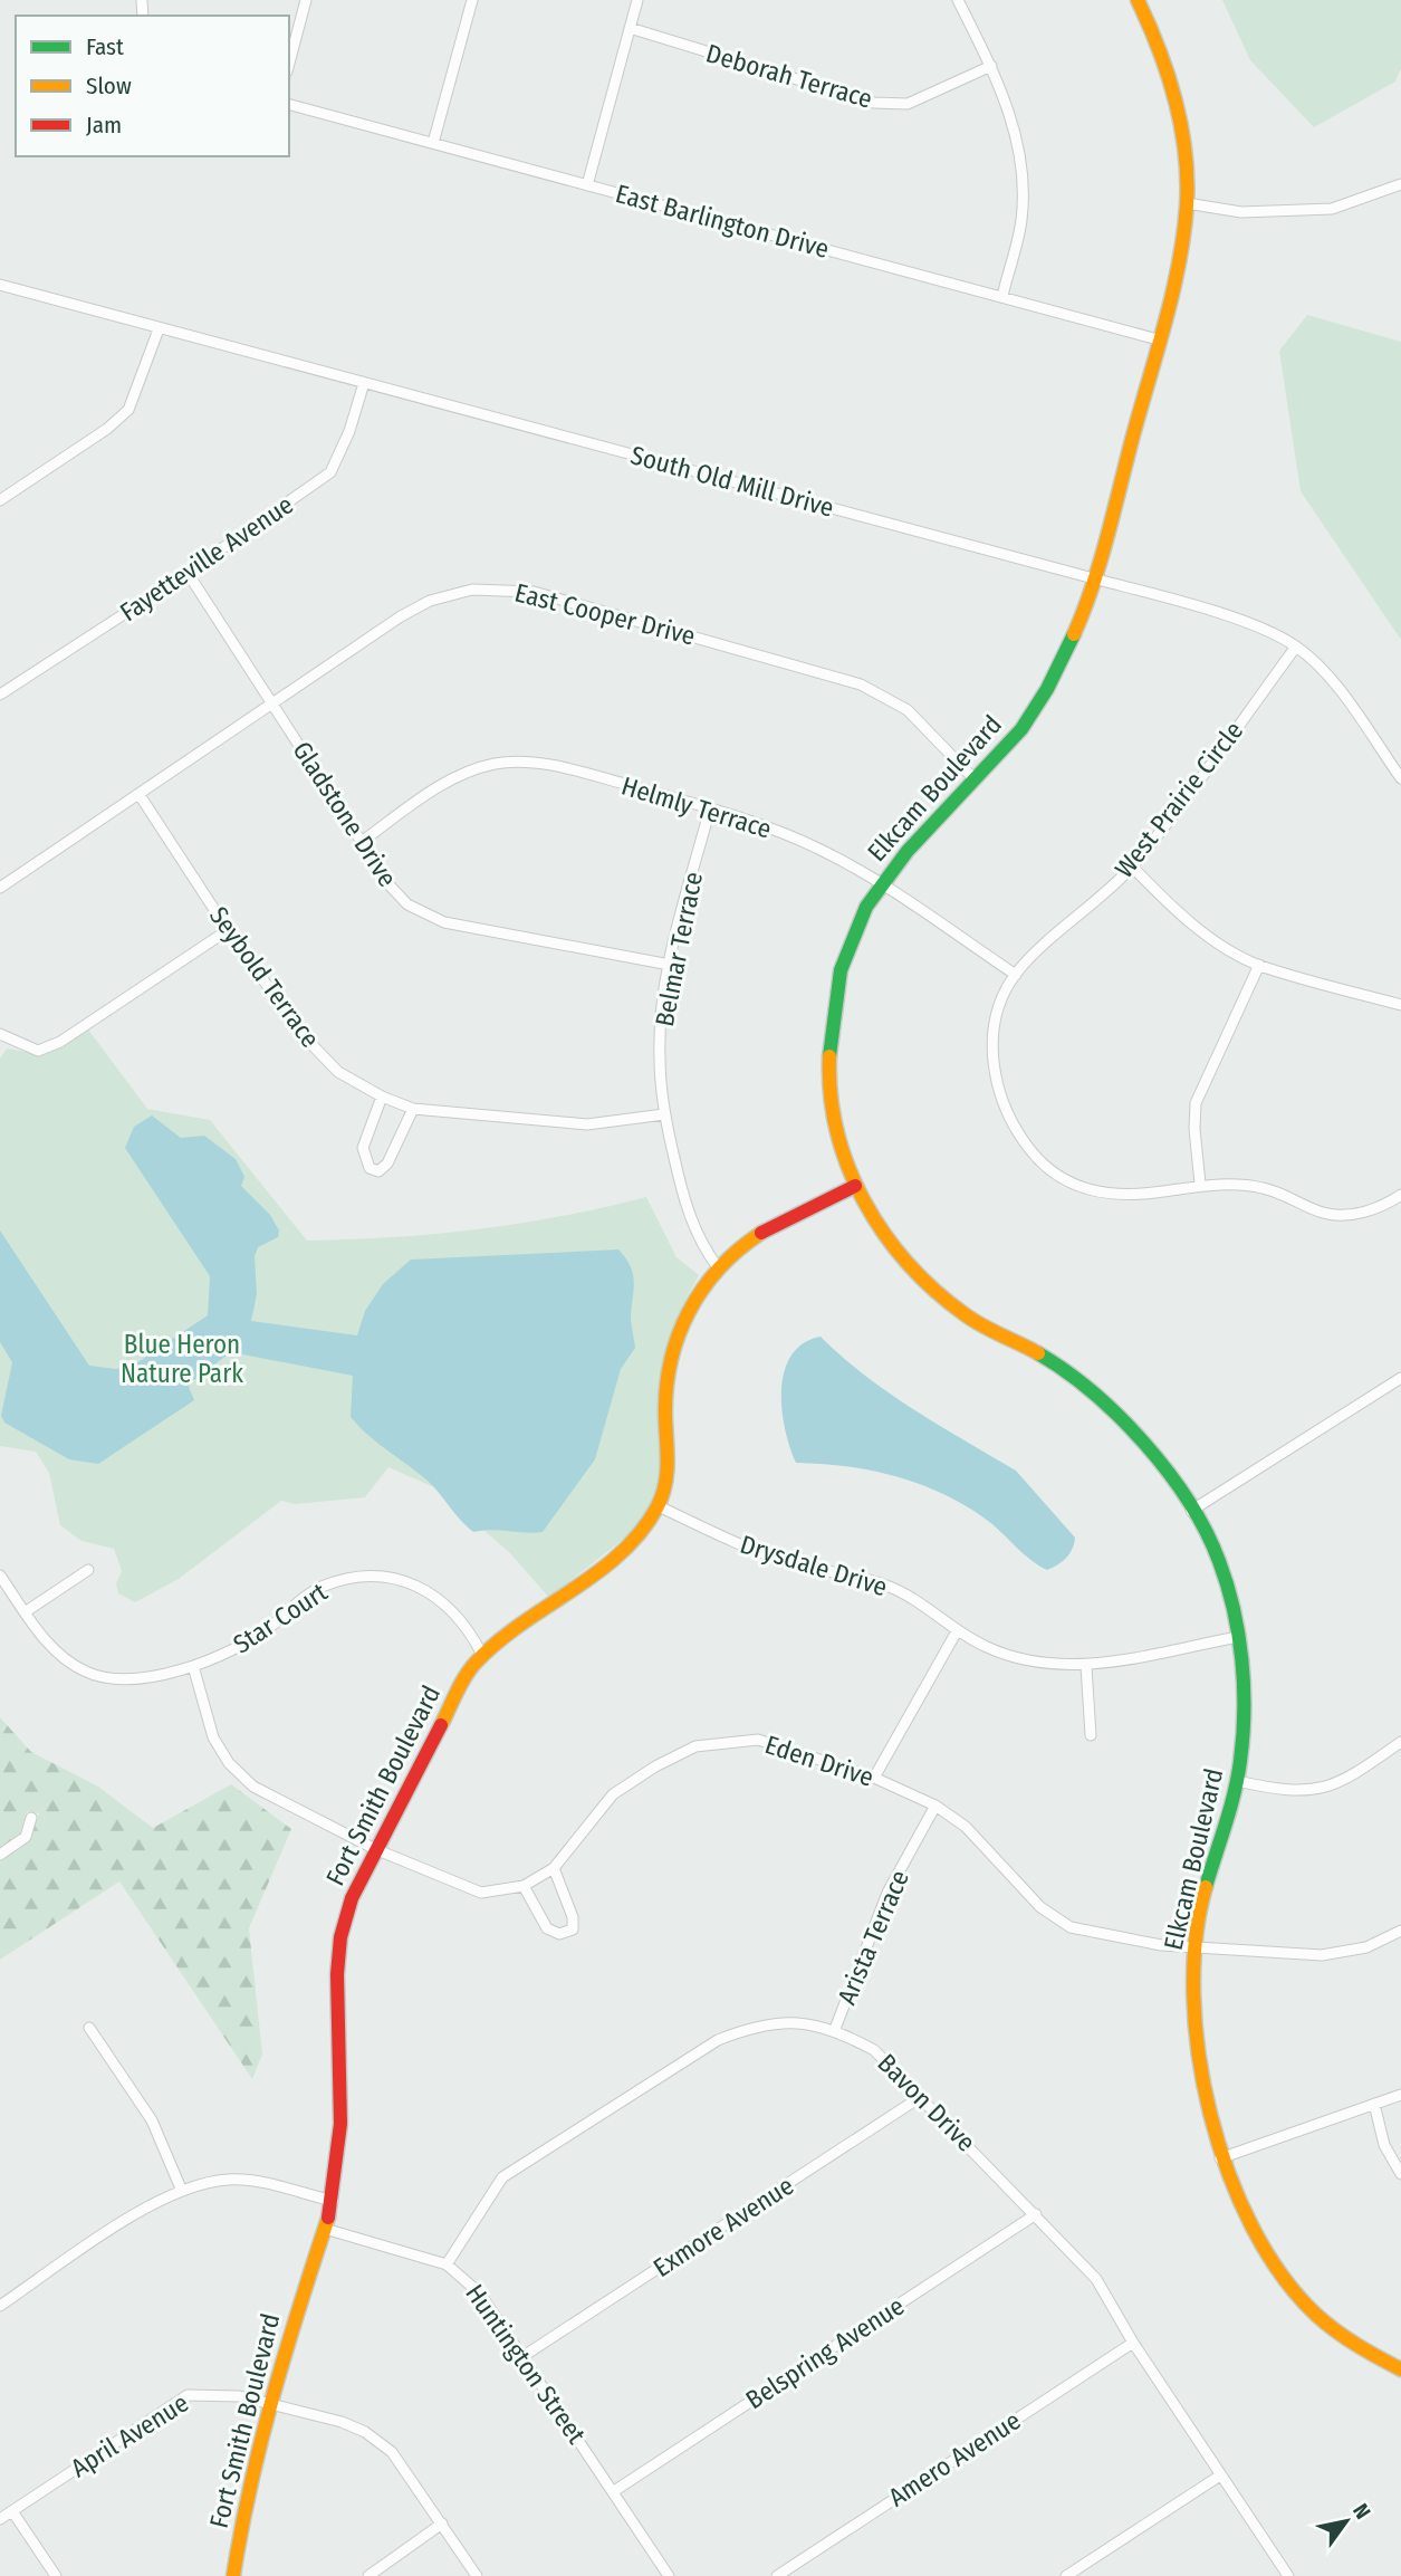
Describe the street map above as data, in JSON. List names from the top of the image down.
{
  "streets": {
    "street": [
      "Deborah Terrace",
      "East Barlington Drive",
      "South Old Mill Drive",
      "Fayetteville Avenue",
      "East Cooper Drive",
      "Elkcam Boulevard",
      "West Prairie Circle",
      "Helmly Terrace",
      "Gladstone Drive",
      "Belmar Terrace",
      "Seybold Terrace",
      "Drysdale Drive",
      "Star Court",
      "Eden Drive",
      "Fort Smith Boulevard",
      "Arista Terrace",
      "Bavon Drive",
      "Exmore Avenue",
      "Belspring Avenue",
      "Huntington Street",
      "April Avenue",
      "Amero Avenue"
    ]
  },
  "crossings": [
    ["East Barlington Drive", "Elkcam Boulevard"],
    ["South Old Mill Drive", "Fayetteville Avenue"],
    ["South Old Mill Drive", "Elkcam Boulevard"],
    ["South Old Mill Drive", "West Prairie Circle"],
    ["Fayetteville Avenue", "Gladstone Drive"],
    ["East Cooper Drive", "Elkcam Boulevard"],
    ["East Cooper Drive", "Gladstone Drive"],
    ["East Cooper Drive", "Seybold Terrace"],
    ["Elkcam Boulevard", "Helmly Terrace"],
    ["Elkcam Boulevard", "Drysdale Drive"],
    ["Elkcam Boulevard", "Eden Drive"],
    ["Elkcam Boulevard", "Fort Smith Boulevard"],
    ["West Prairie Circle", "Helmly Terrace"],
    ["Helmly Terrace", "Gladstone Drive"],
    ["Helmly Terrace", "Belmar Terrace"],
    ["Gladstone Drive", "Belmar Terrace"],
    ["Belmar Terrace", "Seybold Terrace"],
    ["Belmar Terrace", "Fort Smith Boulevard"],
    ["Drysdale Drive", "Fort Smith Boulevard"],
    ["Star Court", "Eden Drive"],
    ["Star Court", "Fort Smith Boulevard"],
    ["Eden Drive", "Fort Smith Boulevard"],
    ["Eden Drive", "Arista Terrace"],
    ["Fort Smith Boulevard", "Huntington Street"],
    ["Fort Smith Boulevard", "April Avenue"],
    ["Arista Terrace", "Bavon Drive"],
    ["Bavon Drive", "Exmore Avenue"],
    ["Bavon Drive", "Belspring Avenue"],
    ["Bavon Drive", "Huntington Street"],
    ["Bavon Drive", "Amero Avenue"],
    ["Exmore Avenue", "Huntington Street"],
    ["Belspring Avenue", "Huntington Street"]
  ],
  "parks": ["Blue Heron Nature Park"],
  "legend": ["Fast", "Slow", "Jam"],
  "north": "top right"
}
